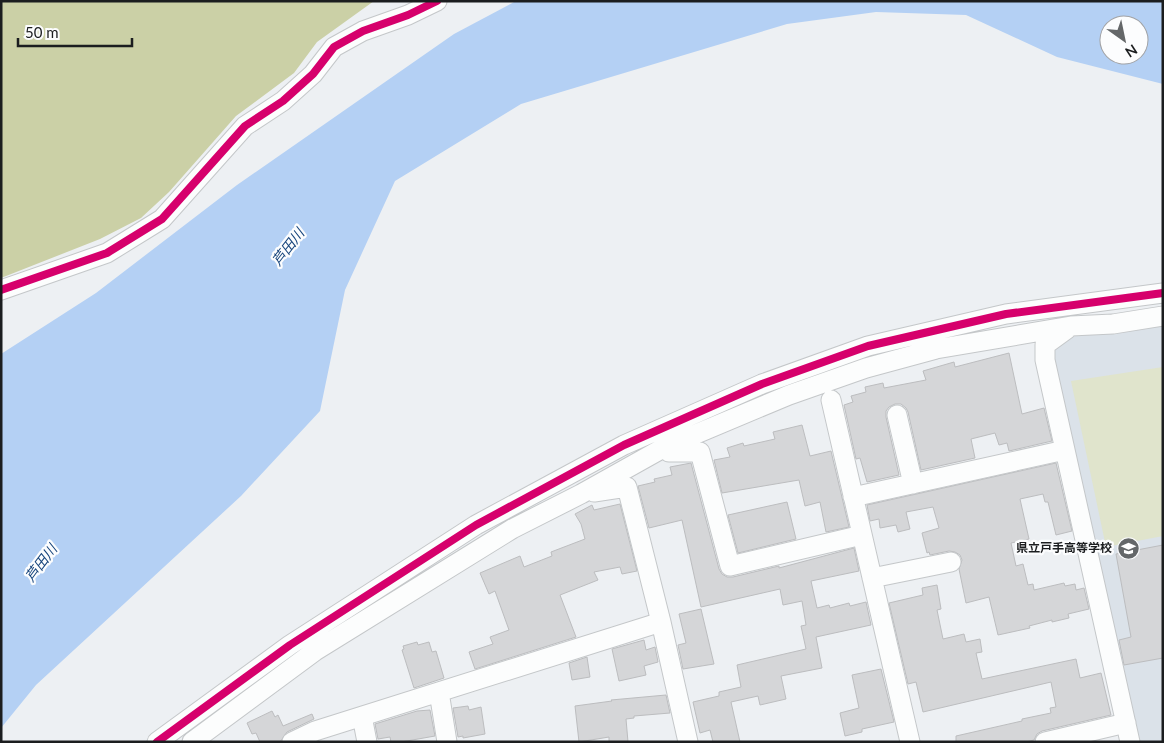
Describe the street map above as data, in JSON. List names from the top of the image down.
{
  "water": ["芦田川"],
  "places": {
    "school or university": ["県立戸手高等学校"]
  },
  "scale_bar": "50 m",
  "north": "bottom right"
}
